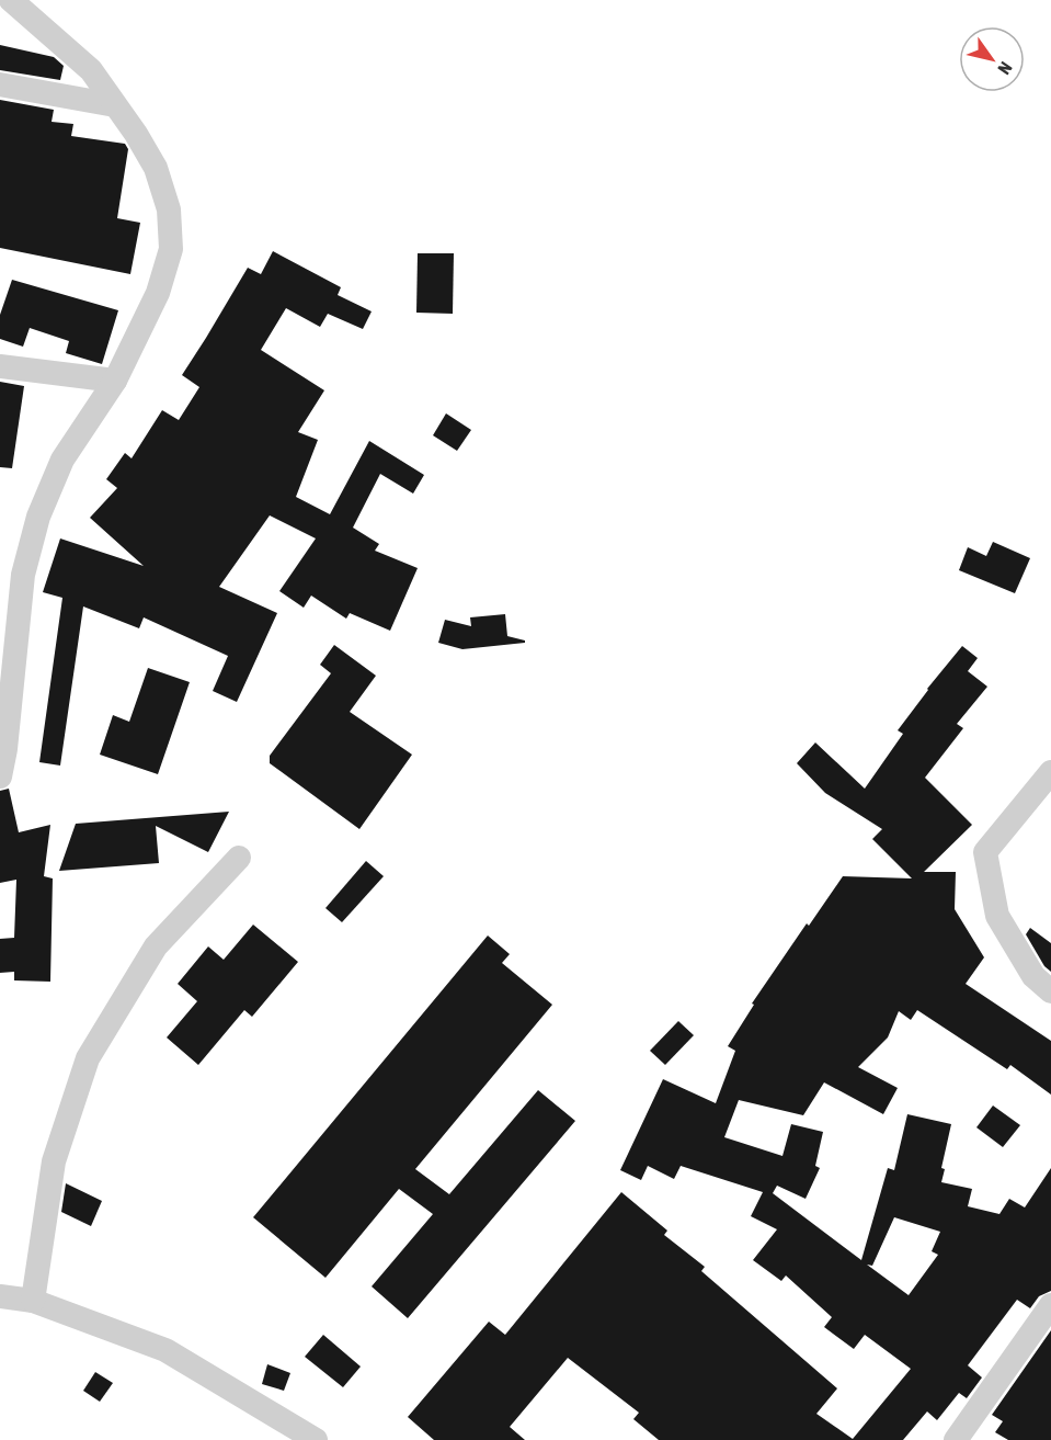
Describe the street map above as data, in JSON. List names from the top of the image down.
{
  "north": "bottom right"
}
